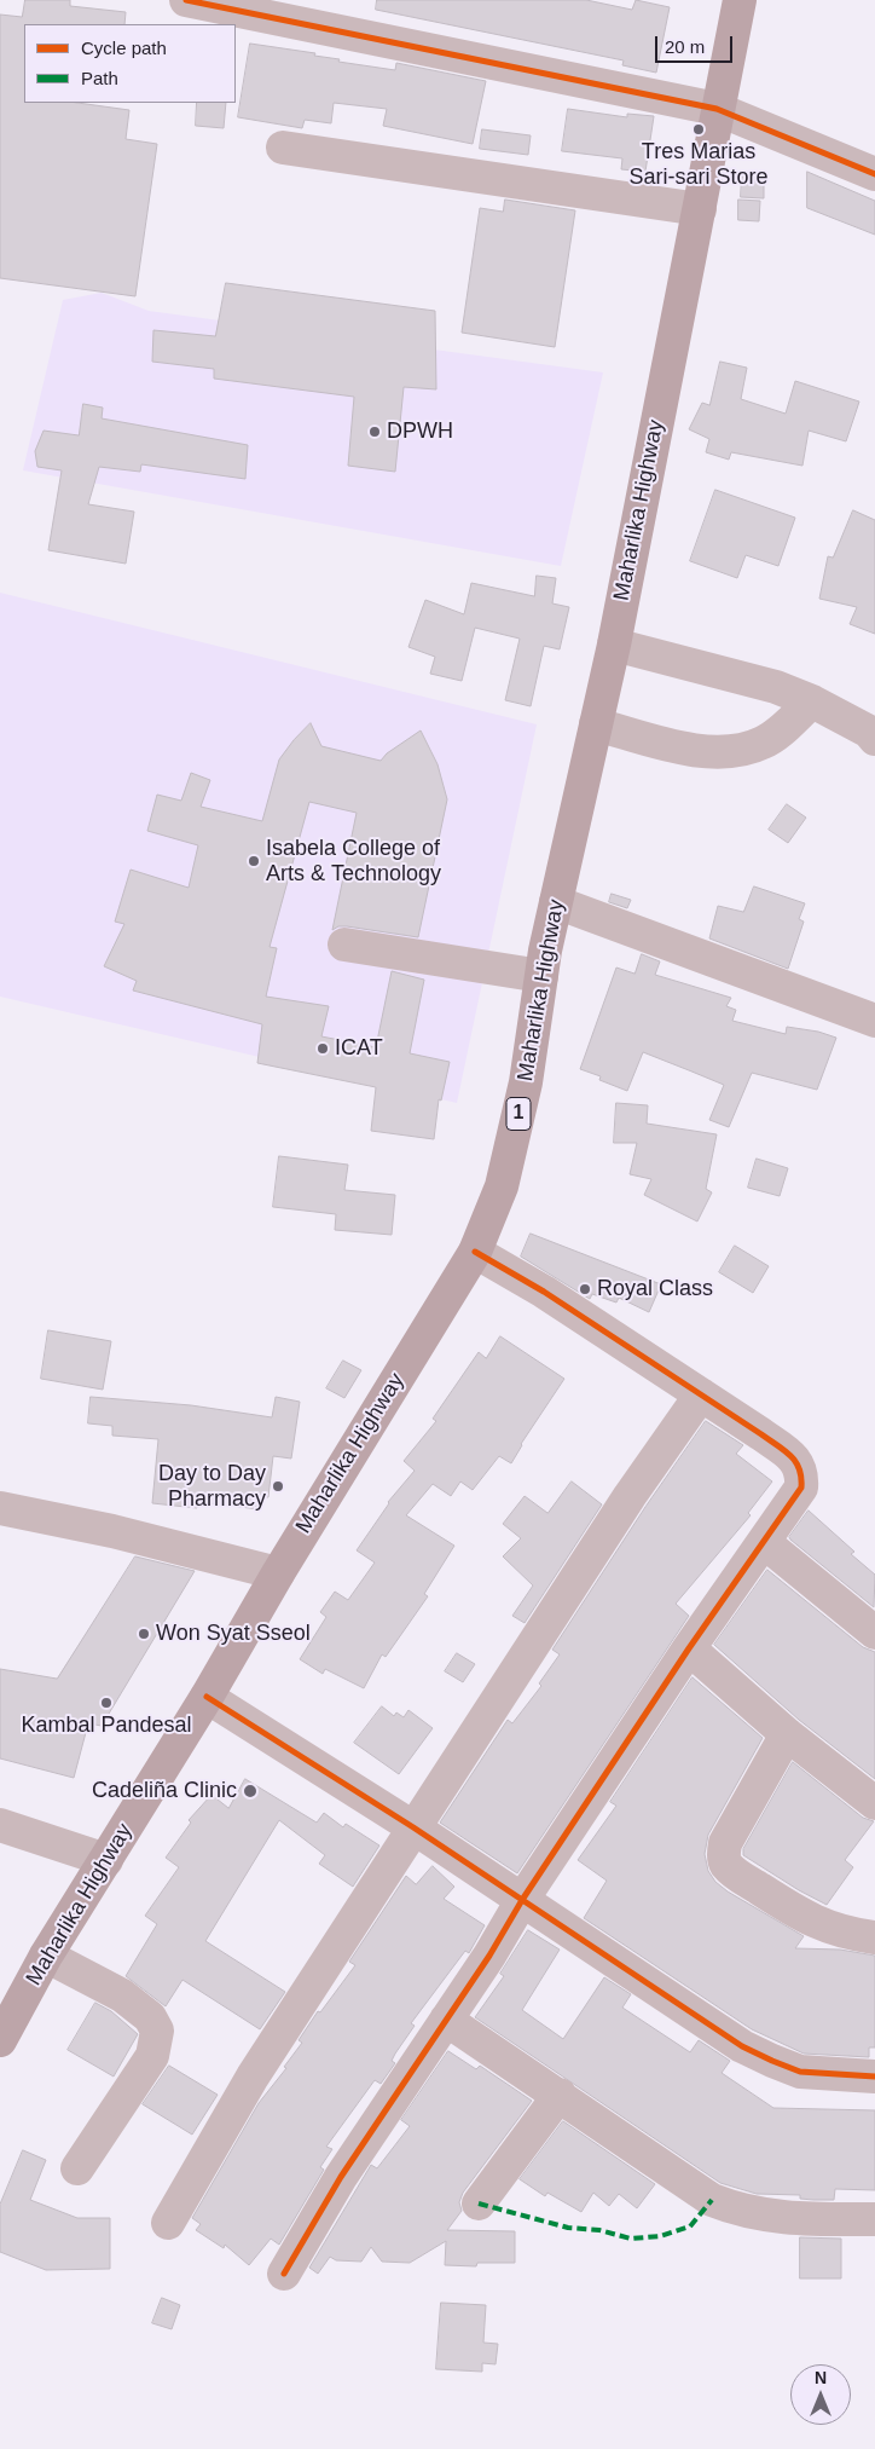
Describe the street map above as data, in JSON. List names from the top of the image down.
{
  "streets": {
    "main road": ["Maharlika Highway", "1"]
  },
  "places": [
    "Tres Marias Sari-sari Store",
    "DPWH",
    "Isabela College of Arts & Technology",
    "ICAT",
    "Royal Class",
    "Day to Day Pharmacy",
    "Won Syat Sseol",
    "Kambal Pandesal",
    "Cadeliña Clinic"
  ],
  "legend": ["Cycle path", "Path"],
  "scale_bar": "20 m",
  "north": "top"
}
